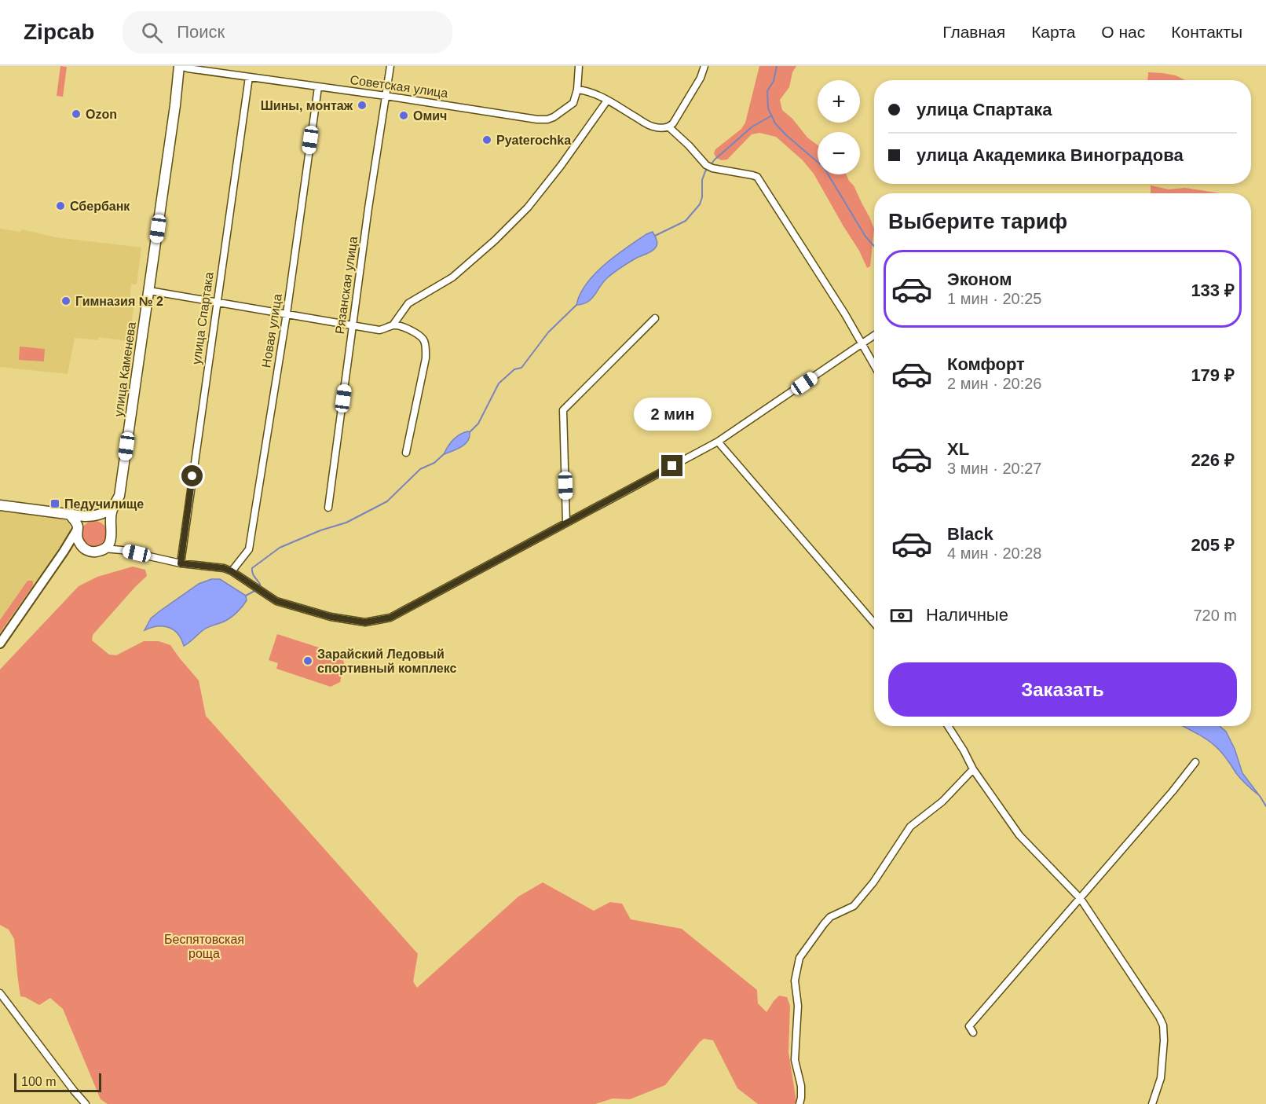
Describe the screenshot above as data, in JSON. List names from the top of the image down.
{
  "streets": {
    "main road": ["улица Каменева"],
    "street": [
      "Советская улица",
      "Рязанская улица",
      "улица Спартака",
      "Новая улица"
    ]
  },
  "crossings": [
    ["Советская улица", "Рязанская улица"],
    ["Советская улица", "улица Спартака"],
    ["Советская улица", "Новая улица"],
    ["Советская улица", "улица Каменева"]
  ],
  "parks": ["Беспятовская роща"],
  "places": {
    "other": [
      "Шины, монтаж",
      "Ozon",
      "Омич",
      "Pyaterochka",
      "Сбербанк",
      "Гимназия № 2",
      "Зарайский Ледовый спортивный комплекс"
    ],
    "transit": ["Педучилище"]
  },
  "scale_bar": "100 m",
  "page": {
    "header": "Zipcab",
    "search": "Поиск",
    "nav": [
      "Главная",
      "Карта",
      "О нас",
      "Контакты"
    ],
    "map_buttons": ["+", "−"],
    "banner": ["улица Спартака", "улица Академика Виноградова"],
    "heading": "Выберите тариф",
    "list": [
      {
        "name": "Эконом",
        "note": "1 мин · 20:25",
        "value": "133 ₽"
      },
      {
        "name": "Комфорт",
        "note": "2 мин · 20:26",
        "value": "179 ₽"
      },
      {
        "name": "XL",
        "note": "3 мин · 20:27",
        "value": "226 ₽"
      },
      {
        "name": "Black",
        "note": "4 мин · 20:28",
        "value": "205 ₽"
      }
    ],
    "bubble": "2 мин",
    "pay": ["Наличные", "720 m"],
    "buttons": "Заказать",
    "scale": "100 m"
  }
}
